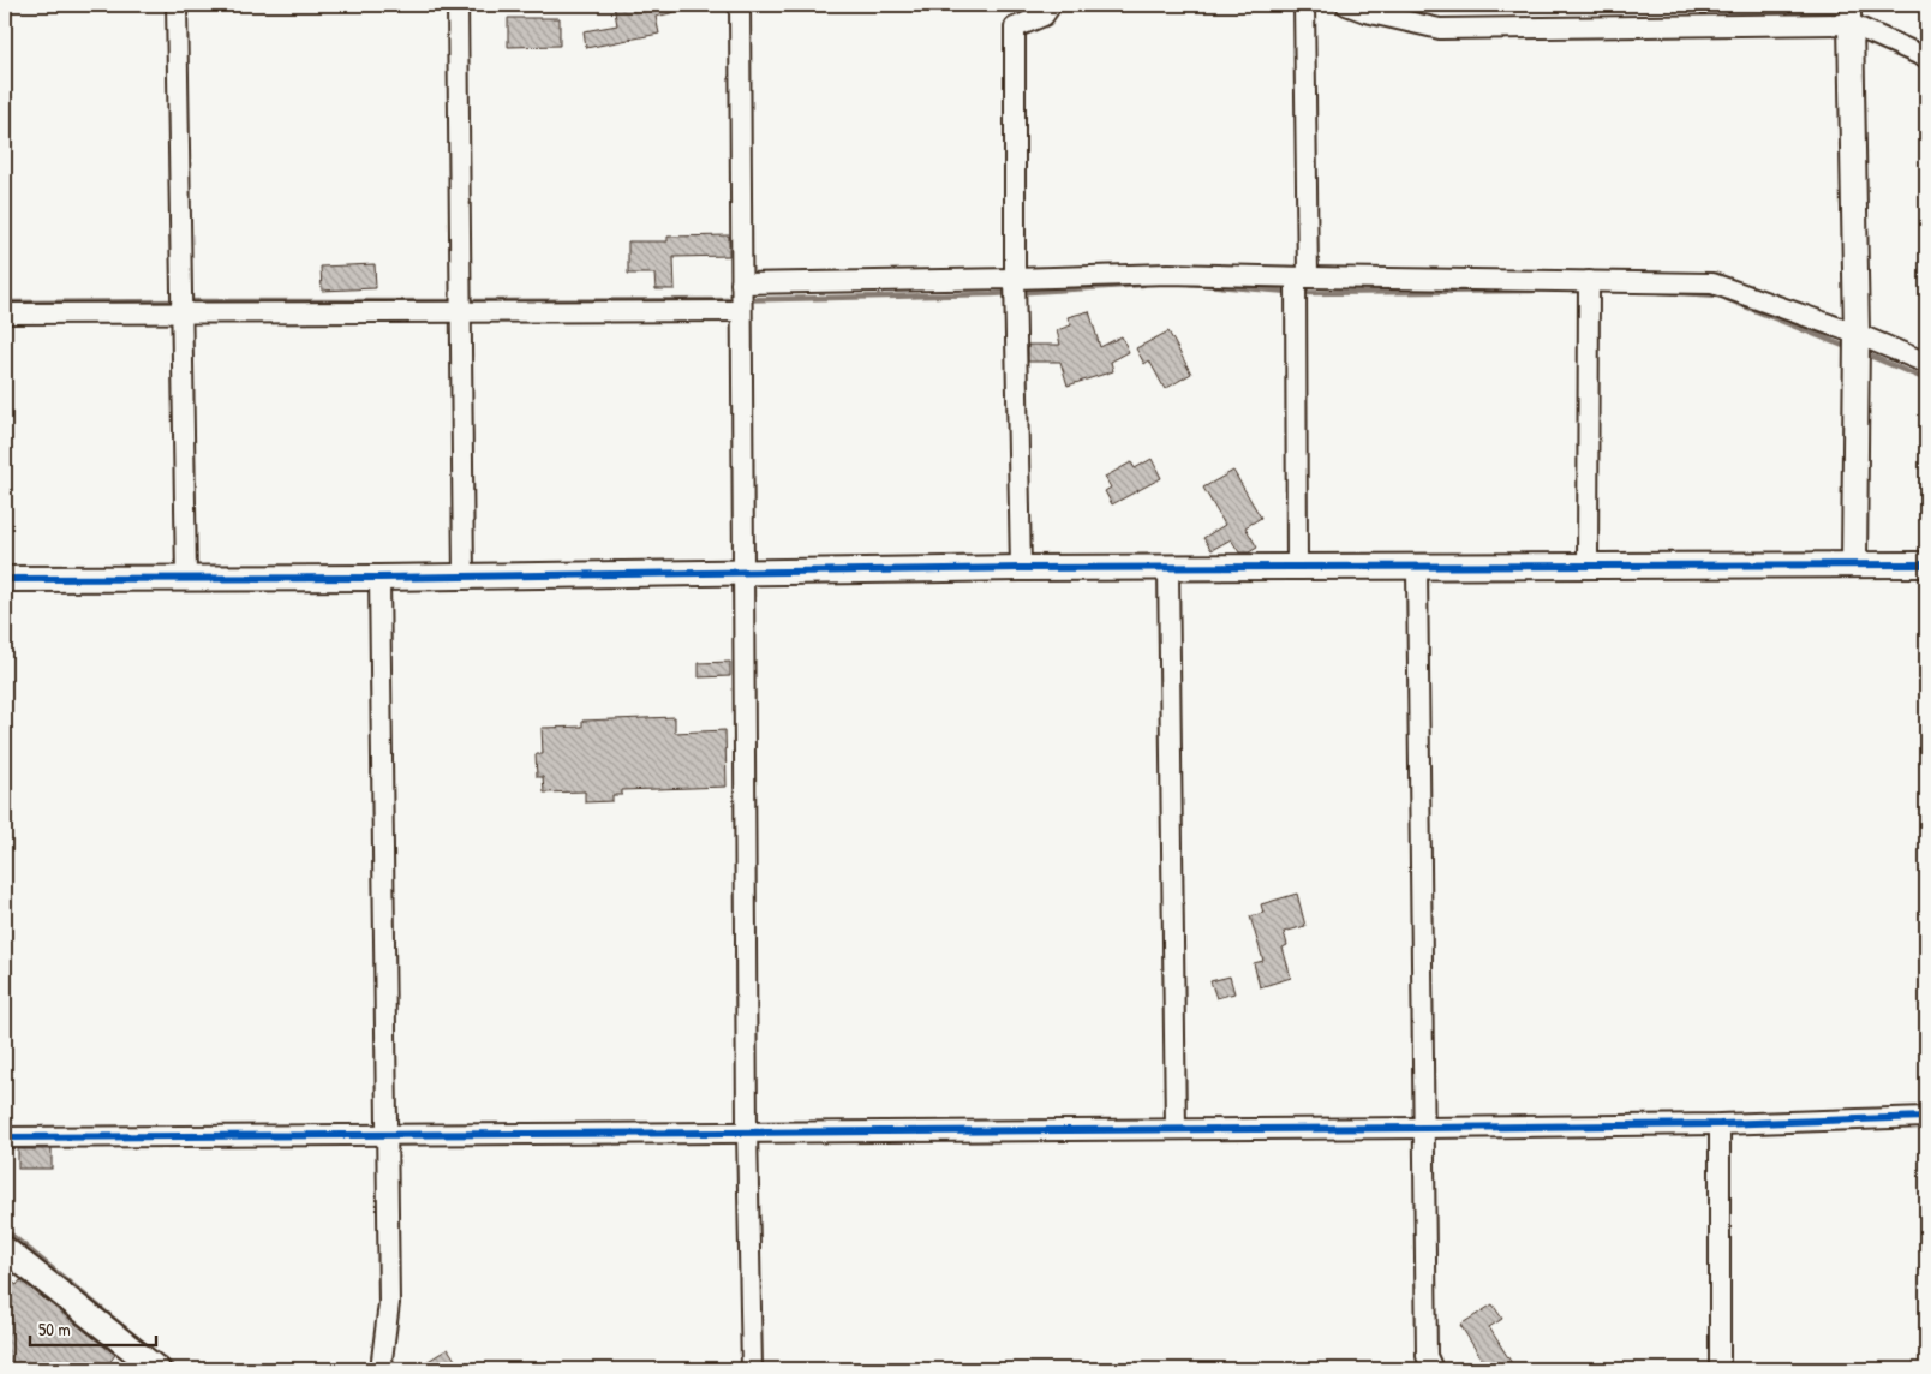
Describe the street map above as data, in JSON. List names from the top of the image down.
{
  "scale_bar": "50 m"
}
